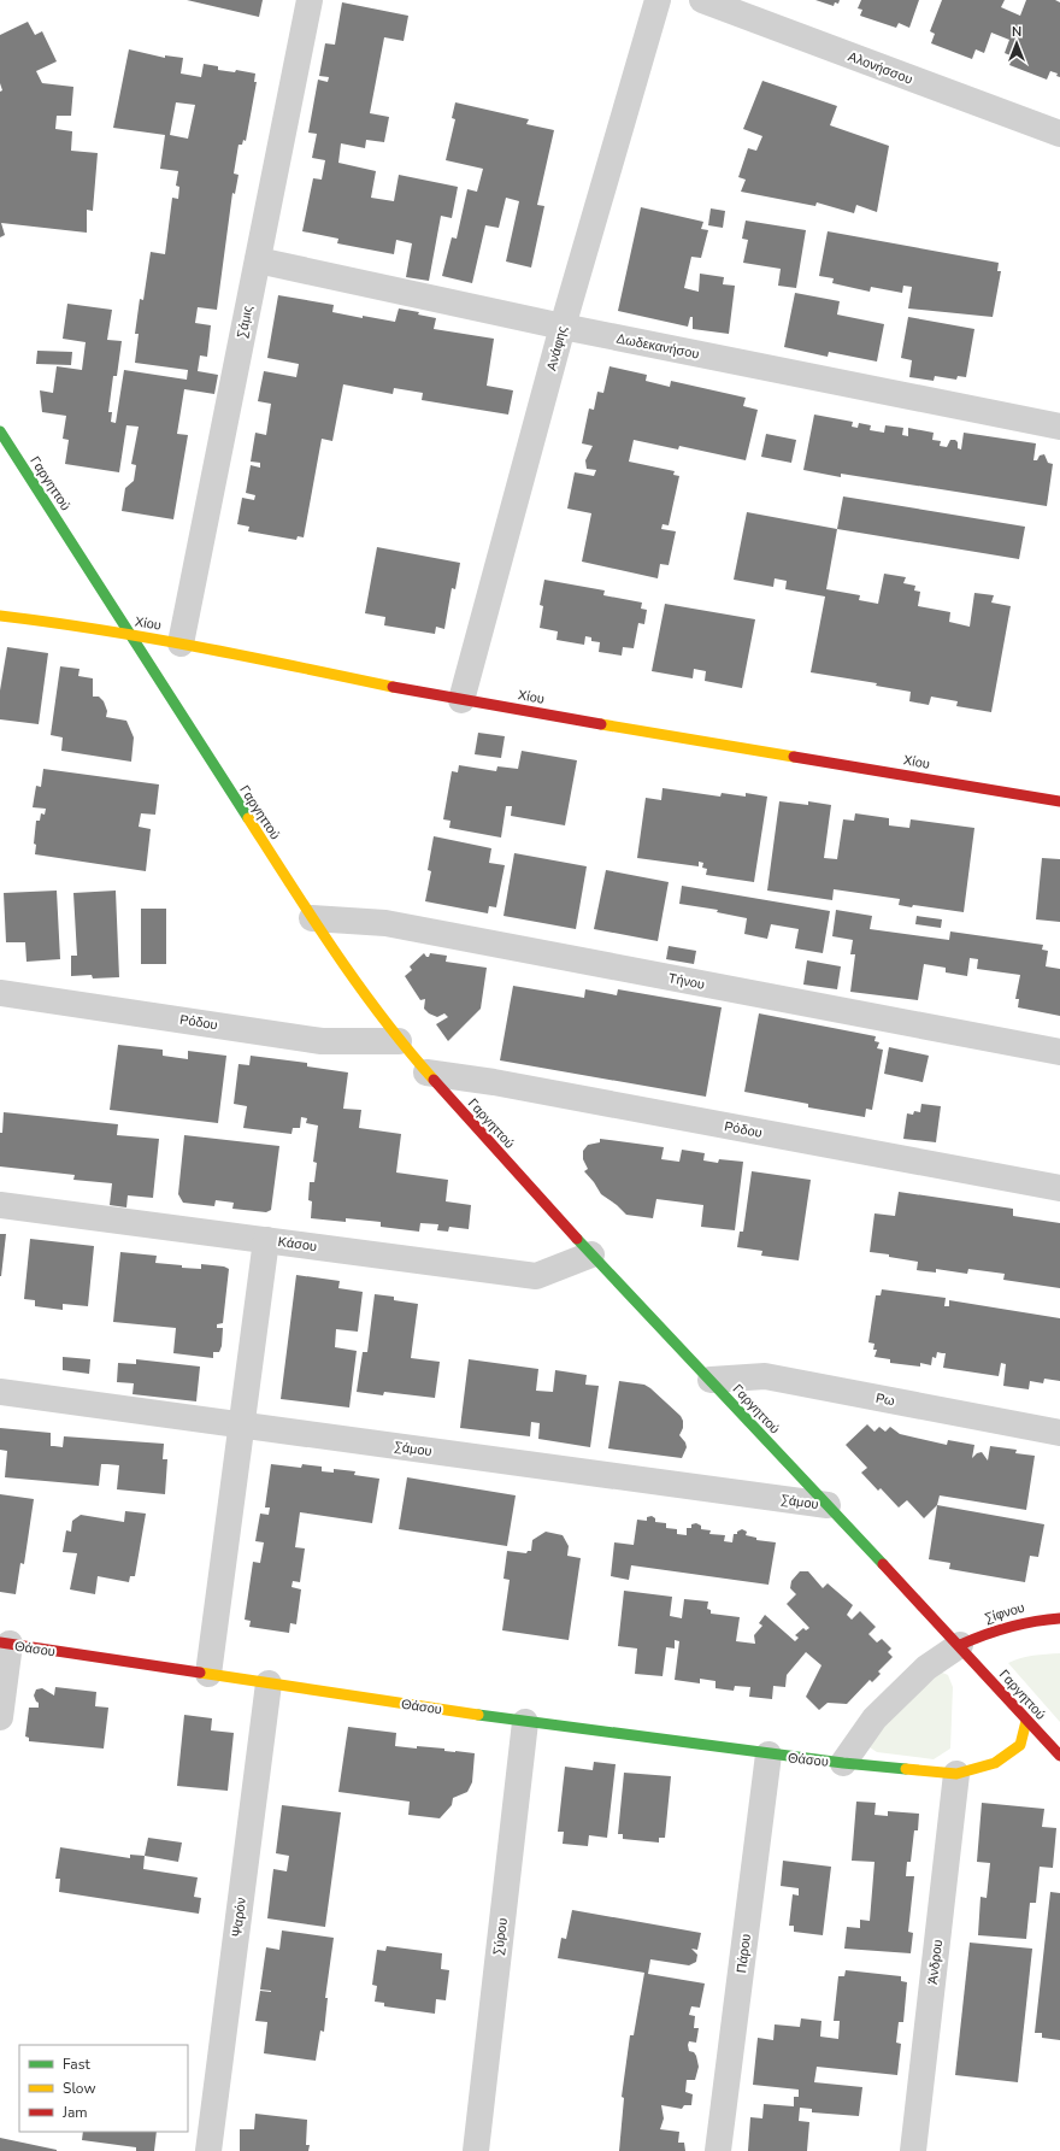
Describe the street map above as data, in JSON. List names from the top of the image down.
{
  "streets": {
    "street": [
      "Αλονήσσου",
      "Σάμις",
      "Δωδεκανήσου",
      "Ανάφης",
      "Γαργηττού",
      "Χίου",
      "Τήνου",
      "Ρόδου",
      "Κάσου",
      "Ρω",
      "Σάμου",
      "Σίφνου",
      "Θάσου",
      "Ψαρόν",
      "Σύρου",
      "Πάρου",
      "Άνδρου"
    ]
  },
  "crossings": [
    ["Σάμις", "Δωδεκανήσου"],
    ["Σάμις", "Χίου"],
    ["Δωδεκανήσου", "Ανάφης"],
    ["Ανάφης", "Χίου"],
    ["Γαργηττού", "Χίου"],
    ["Γαργηττού", "Τήνου"],
    ["Γαργηττού", "Ρόδου"],
    ["Γαργηττού", "Κάσου"],
    ["Γαργηττού", "Ρω"],
    ["Γαργηττού", "Σάμου"],
    ["Γαργηττού", "Σίφνου"],
    ["Γαργηττού", "Θάσου"],
    ["Σίφνου", "Θάσου"],
    ["Θάσου", "Ψαρόν"],
    ["Θάσου", "Σύρου"],
    ["Θάσου", "Πάρου"],
    ["Θάσου", "Άνδρου"]
  ],
  "legend": ["Fast", "Slow", "Jam"],
  "north": "top"
}
